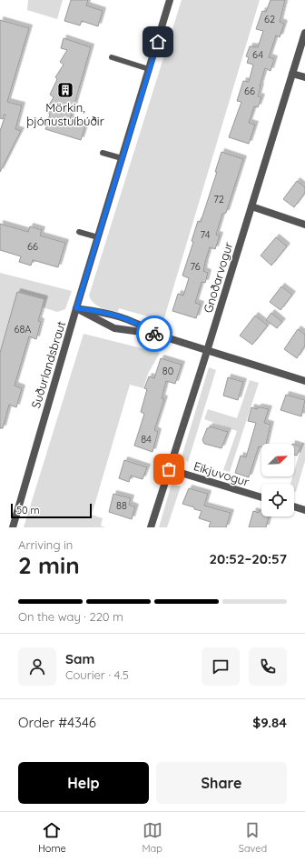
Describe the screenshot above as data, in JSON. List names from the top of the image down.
{
  "streets": {
    "street": ["Gnoðarvogur", "Suðurlandsbraut", "Eikjuvogur"]
  },
  "crossings": [
    ["Gnoðarvogur", "Eikjuvogur"]
  ],
  "places": {
    "building": ["Mörkin, þjónustuíbúðir"]
  },
  "house_numbers": [
    "62",
    "64",
    "66",
    "72",
    "74",
    "66",
    "76",
    "68A",
    "80",
    "84",
    "88"
  ],
  "scale_bar": "50 m",
  "north": "top right",
  "page": {
    "scale": "50 m",
    "heading": ["2 min", "Arriving in", "20:52–20:57"],
    "panel": [
      "Sam",
      "Courier · 4.5",
      "Order #4346",
      "$9.84"
    ],
    "bar": "On the way · 220 m",
    "buttons": ["Help", "Share"],
    "tabs": ["Home", "Map", "Saved"]
  }
}
